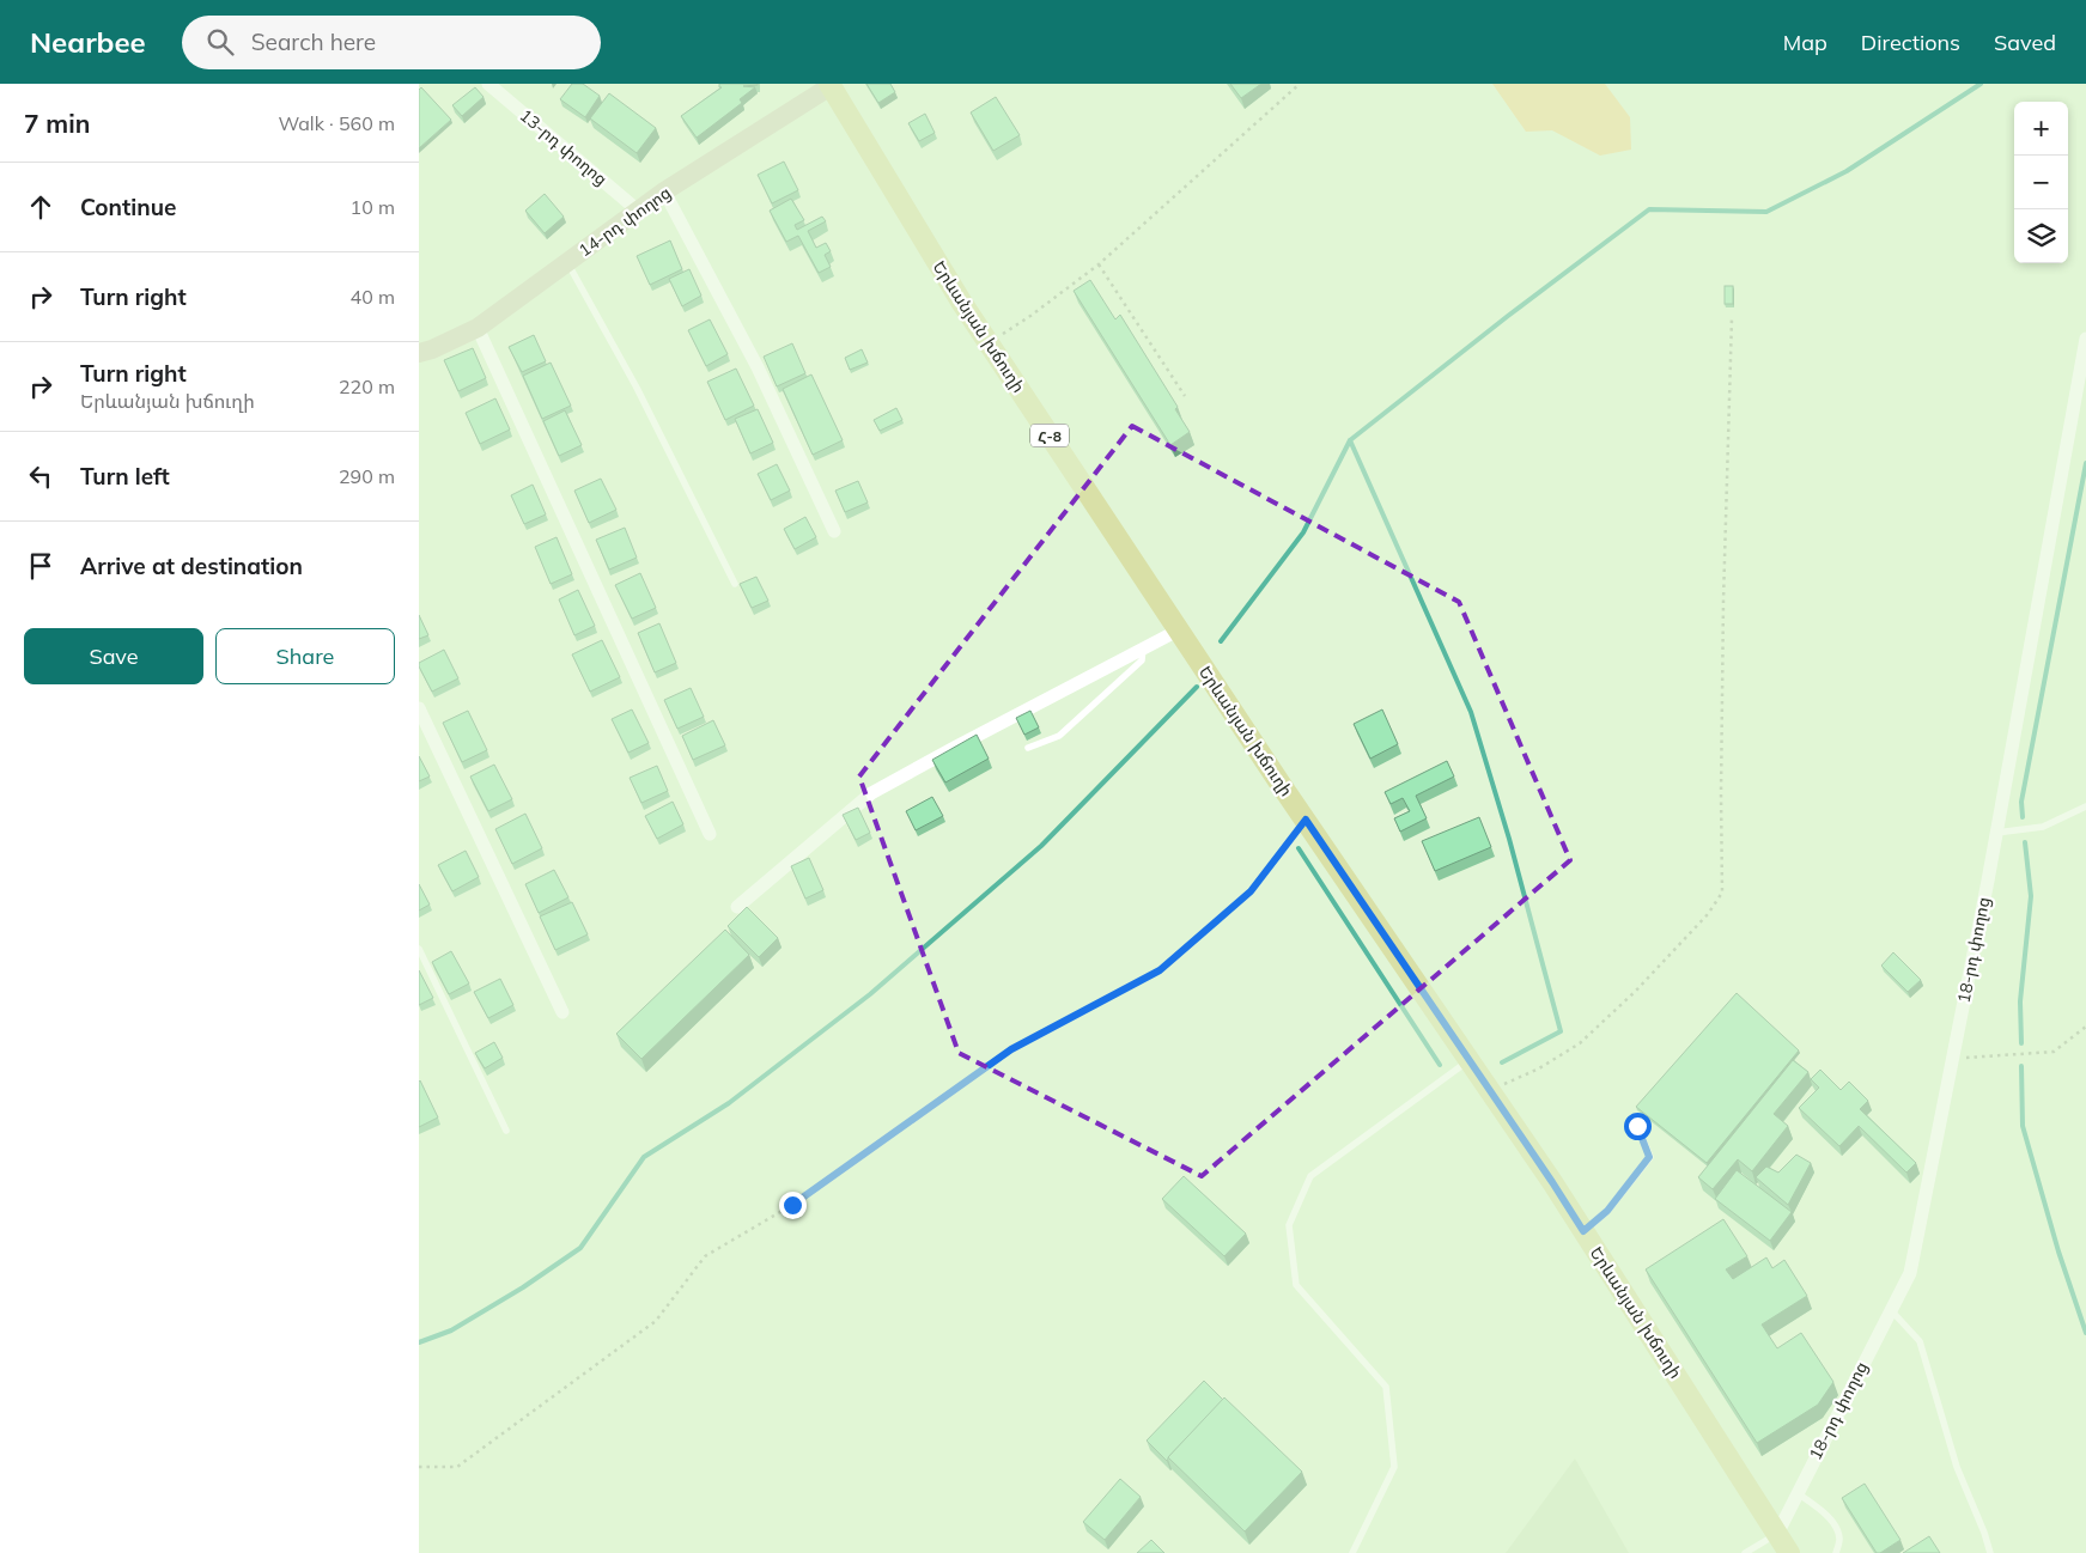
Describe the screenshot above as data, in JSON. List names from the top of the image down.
{
  "streets": {
    "main road": ["Երևանյան խճուղի", "Հ-8"],
    "street": ["13-րդ փողոց", "14-րդ փողոց", "18-րդ փողոց"]
  },
  "crossings": [
    ["13-րդ փողոց", "14-րդ փողոց"],
    ["14-րդ փողոց", "Երևանյան խճուղի"],
    ["Երևանյան խճուղի", "18-րդ փողոց"]
  ],
  "page": {
    "header": "Nearbee",
    "search": "Search here",
    "nav": ["Map", "Directions", "Saved"],
    "heading": ["7 min", "Walk · 560 m"],
    "map_buttons": ["+", "−"],
    "list": [
      ["Continue", "10 m"],
      ["Turn right", "40 m"],
      ["Turn right", "Երևանյան խճուղի", "220 m"],
      ["Turn left", "290 m"],
      "Arrive at destination"
    ],
    "buttons": ["Save", "Share"]
  }
}
